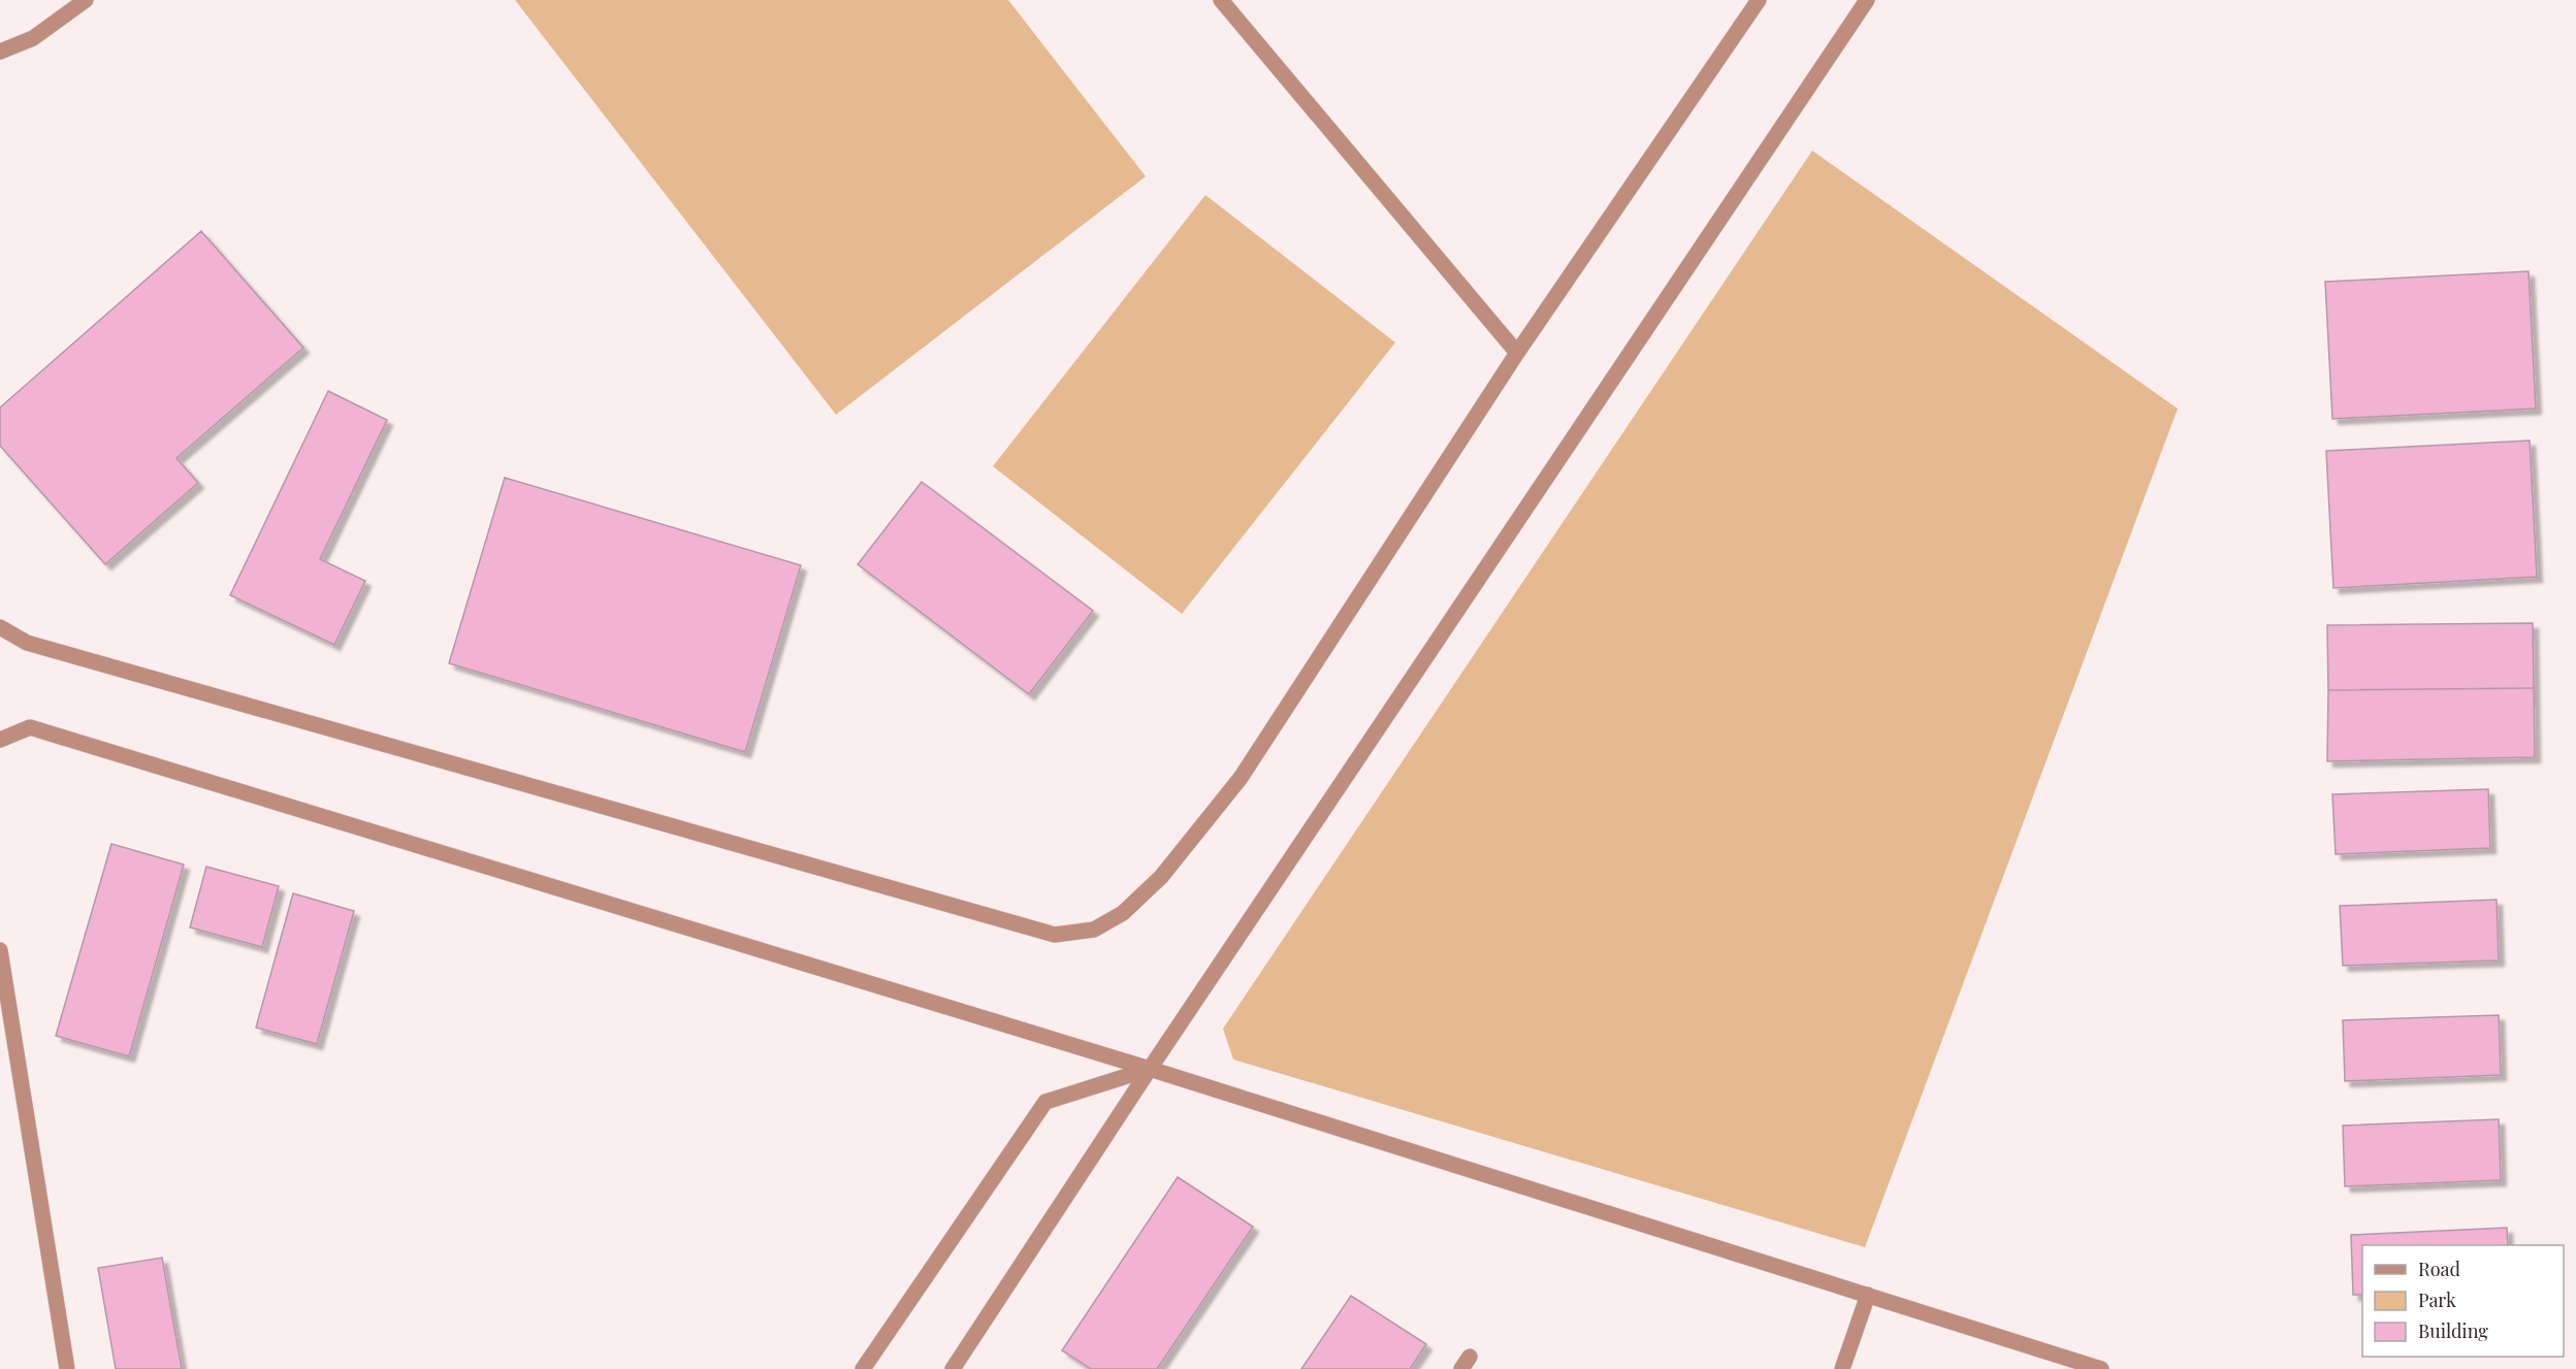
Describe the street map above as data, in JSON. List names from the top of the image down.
{
  "legend": ["Road", "Park", "Building"]
}
